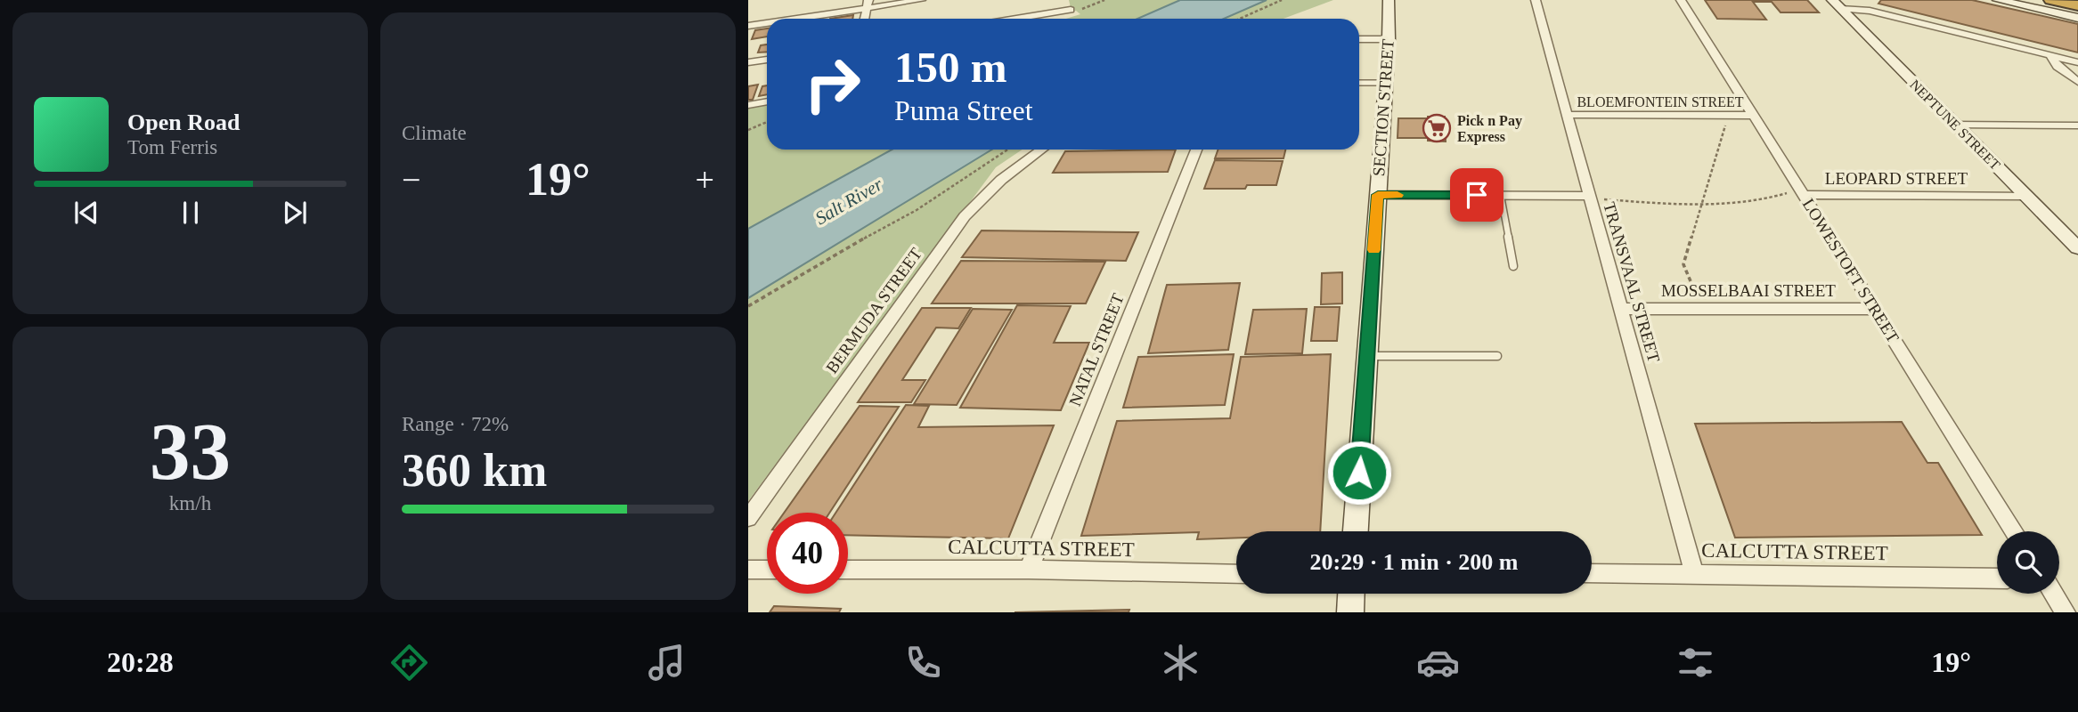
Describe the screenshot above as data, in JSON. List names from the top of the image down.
{
  "streets": {
    "street": [
      "BLOEMFONTEIN STREET",
      "SECTION STREET",
      "NEPTUNE STREET",
      "LEOPARD STREET",
      "LOWESTOFT STREET",
      "TRANSVAAL STREET",
      "MOSSELBAAI STREET",
      "BERMUDA STREET",
      "NATAL STREET",
      "CALCUTTA STREET"
    ]
  },
  "crossings": [
    ["BLOEMFONTEIN STREET", "LOWESTOFT STREET"],
    ["BLOEMFONTEIN STREET", "TRANSVAAL STREET"],
    ["NEPTUNE STREET", "LEOPARD STREET"],
    ["LEOPARD STREET", "LOWESTOFT STREET"],
    ["LOWESTOFT STREET", "MOSSELBAAI STREET"],
    ["TRANSVAAL STREET", "MOSSELBAAI STREET"],
    ["TRANSVAAL STREET", "CALCUTTA STREET"],
    ["NATAL STREET", "CALCUTTA STREET"]
  ],
  "water": ["Salt River"],
  "places": {
    "supermarket": ["Pick n Pay Express"]
  },
  "page": {
    "tile": [
      "Climate",
      ["33", "km/h"],
      ["Range · 72%", "360 km"]
    ],
    "turn": ["150 m", "Puma Street"],
    "song": ["Open Road", "Tom Ferris"],
    "heat": ["−", "19°", "+"],
    "limit": "40",
    "trip": "20:29 · 1 min · 200 m",
    "tabs": ["20:28", "19°"]
  }
}
